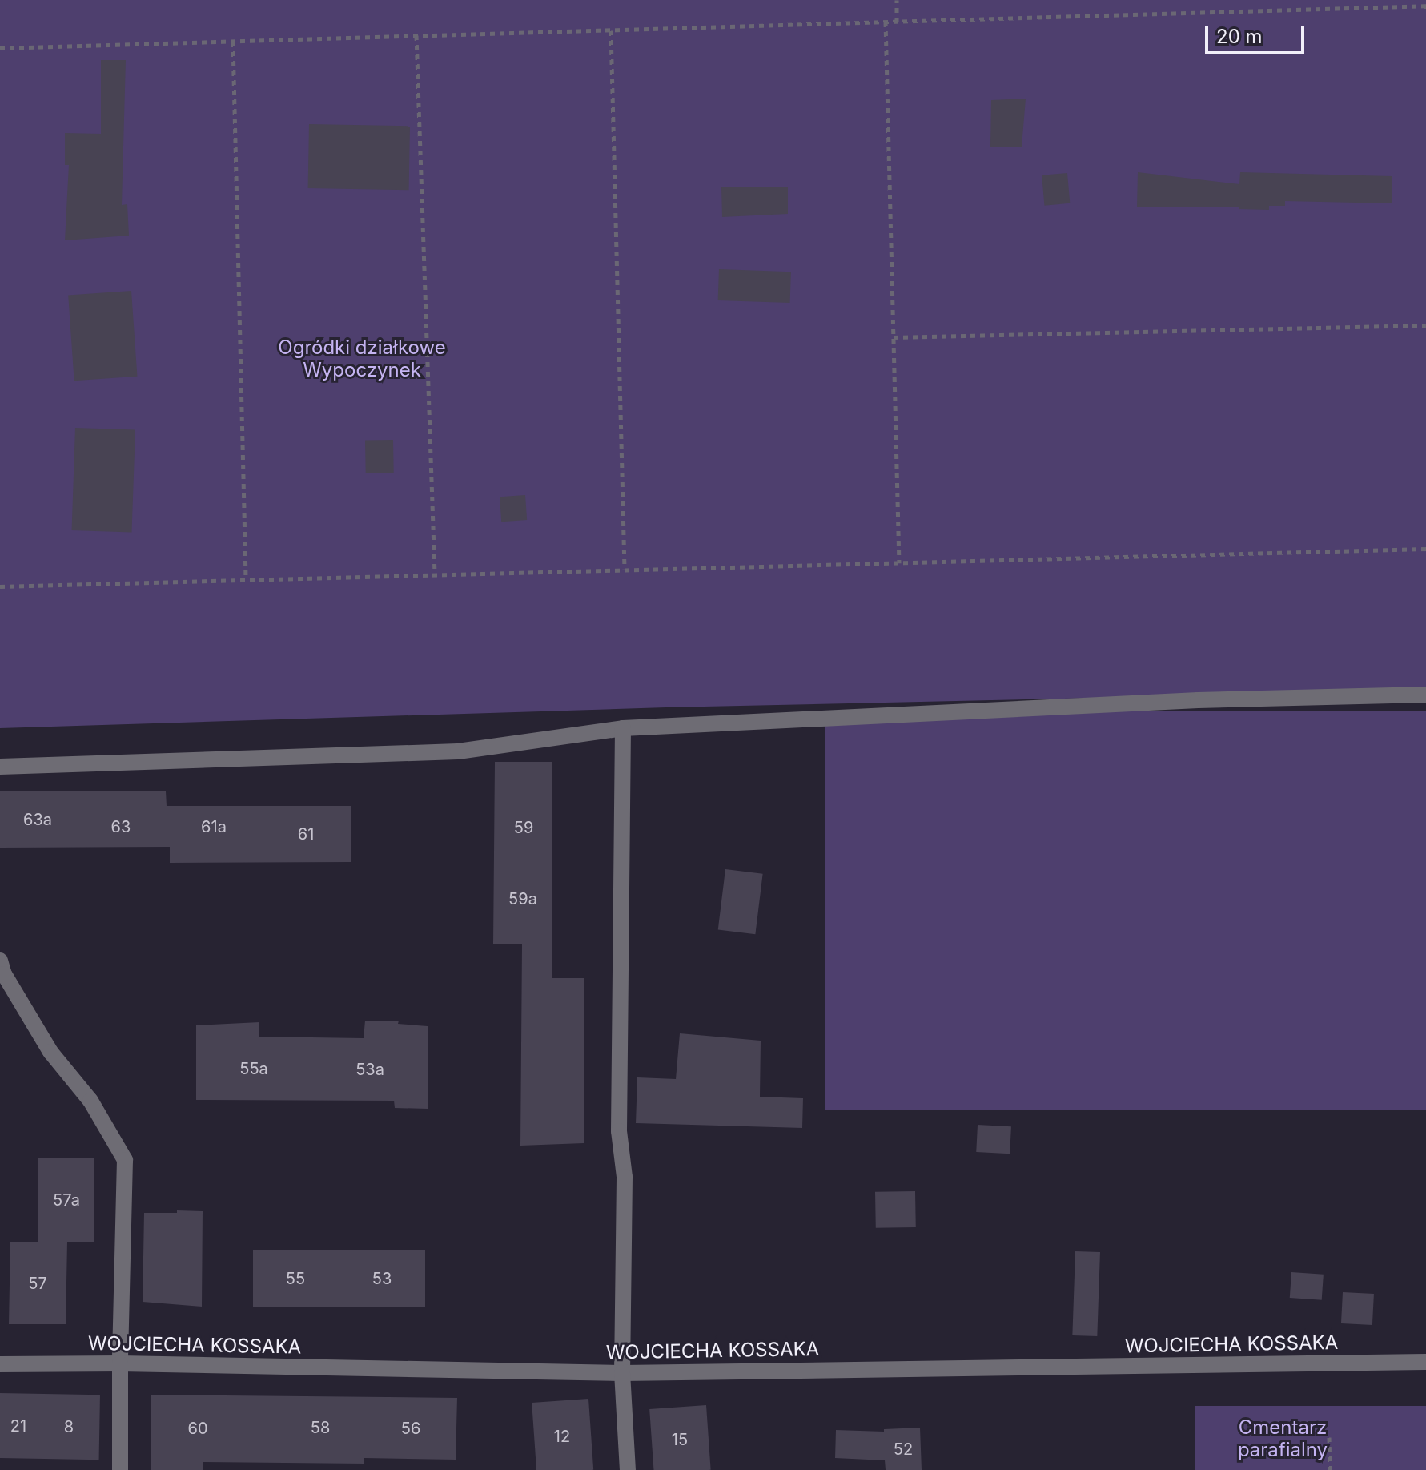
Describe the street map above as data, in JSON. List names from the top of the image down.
{
  "streets": {
    "street": ["WOJCIECHA KOSSAKA"]
  },
  "parks": ["Ogródki działkowe Wypoczynek", "Cmentarz parafialny"],
  "house_numbers": [
    "63a",
    "63",
    "61a",
    "59",
    "61",
    "59a",
    "55a",
    "53a",
    "57a",
    "55",
    "53",
    "57",
    "21",
    "8",
    "58",
    "60",
    "56",
    "12",
    "15",
    "52"
  ],
  "scale_bar": "20 m"
}
